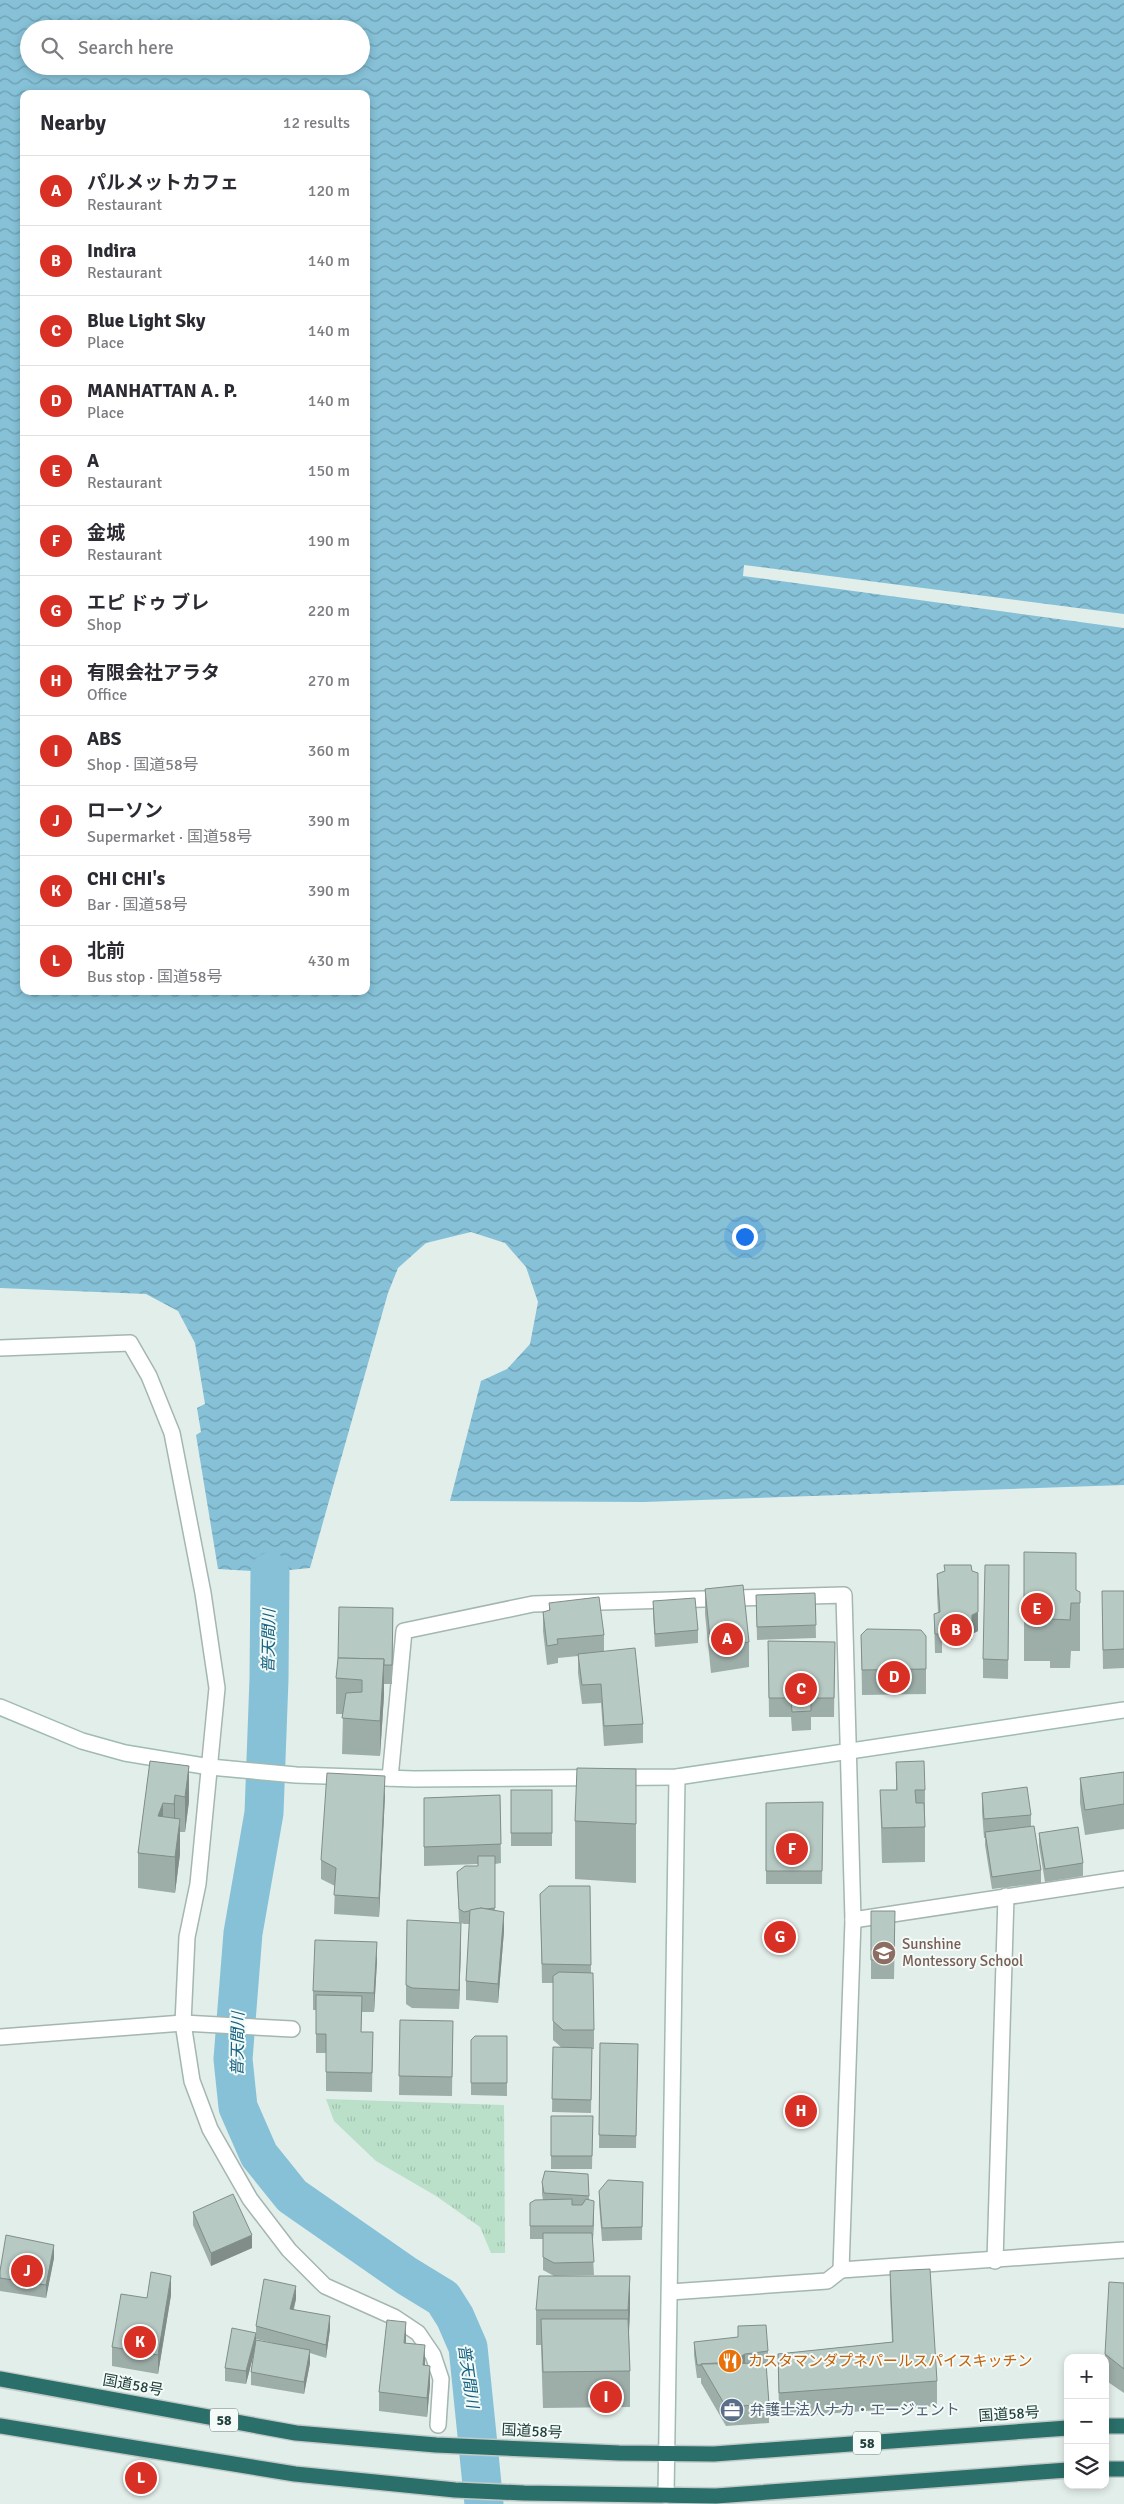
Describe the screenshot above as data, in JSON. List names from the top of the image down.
{
  "streets": {
    "highway": ["国道58号", "58"]
  },
  "water": ["普天間川"],
  "places": {
    "school or university": ["Sunshine Montessory School"],
    "restaurant": ["カスタマンダプネパールスパイスキッチン"],
    "office": ["弁護士法人ナカ・エージェント"]
  },
  "page": {
    "search": "Search here",
    "heading": ["Nearby", "12 results"],
    "list": [
      {
        "mark": "A",
        "name": "パルメットカフェ",
        "note": "Restaurant",
        "value": "120 m"
      },
      {
        "mark": "B",
        "name": "Indira",
        "note": "Restaurant",
        "value": "140 m"
      },
      {
        "mark": "C",
        "name": "Blue Light Sky",
        "note": "Place",
        "value": "140 m"
      },
      {
        "mark": "D",
        "name": "MANHATTAN A. P.",
        "note": "Place",
        "value": "140 m"
      },
      {
        "mark": "E",
        "name": "A",
        "note": "Restaurant",
        "value": "150 m"
      },
      {
        "mark": "F",
        "name": "金城",
        "note": "Restaurant",
        "value": "190 m"
      },
      {
        "mark": "G",
        "name": "エピ ドゥ ブレ",
        "note": "Shop",
        "value": "220 m"
      },
      {
        "mark": "H",
        "name": "有限会社アラタ",
        "note": "Office",
        "value": "270 m"
      },
      {
        "mark": "I",
        "name": "ABS",
        "note": "Shop · 国道58号",
        "value": "360 m"
      },
      {
        "mark": "J",
        "name": "ローソン",
        "note": "Supermarket · 国道58号",
        "value": "390 m"
      },
      {
        "mark": "K",
        "name": "CHI CHI's",
        "note": "Bar · 国道58号",
        "value": "390 m"
      },
      {
        "mark": "L",
        "name": "北前",
        "note": "Bus stop · 国道58号",
        "value": "430 m"
      }
    ],
    "pins": [
      "E",
      "B",
      "A",
      "D",
      "C",
      "F",
      "G",
      "H",
      "J",
      "K",
      "I",
      "L"
    ],
    "map_buttons": ["+", "−"]
  }
}
